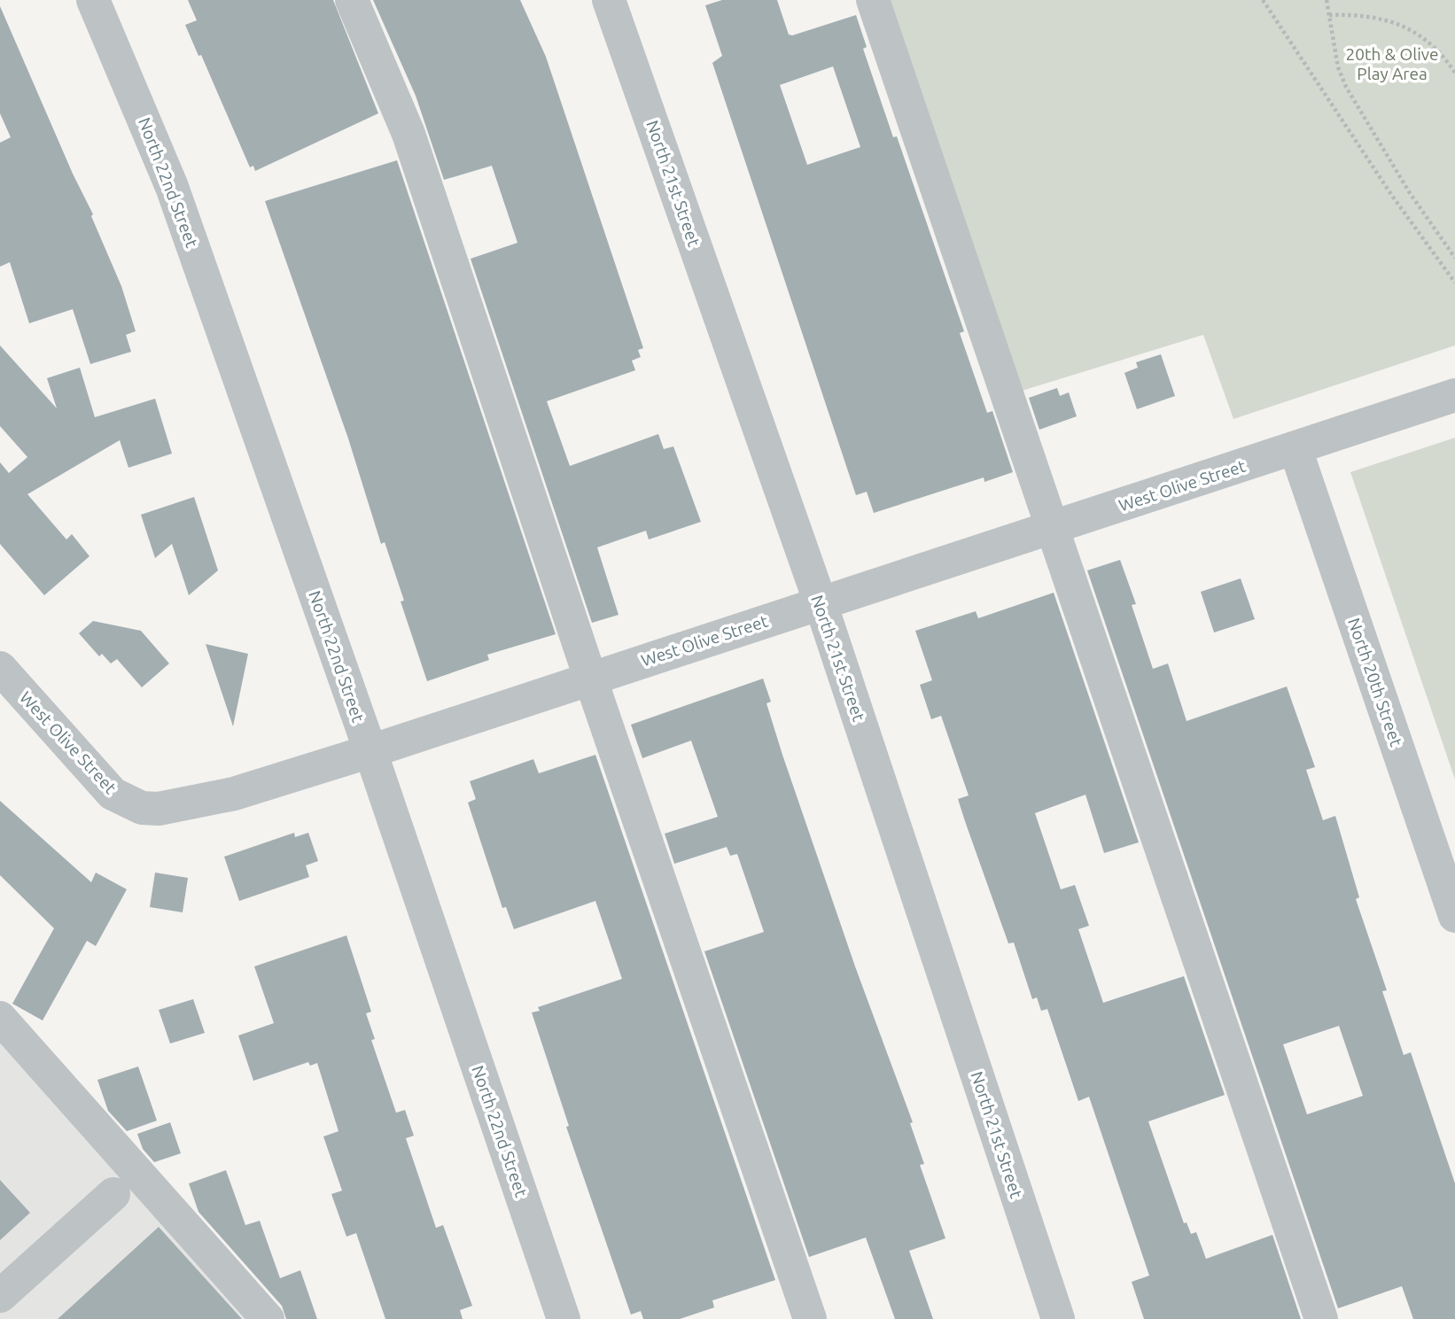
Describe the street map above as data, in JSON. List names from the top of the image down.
{
  "streets": {
    "street": [
      "North 22nd Street",
      "North 21st Street",
      "West Olive Street",
      "North 20th Street"
    ]
  },
  "crossings": [
    ["North 22nd Street", "West Olive Street"],
    ["North 21st Street", "West Olive Street"],
    ["West Olive Street", "North 20th Street"]
  ],
  "parks": ["20th & Olive Play Area"]
}
